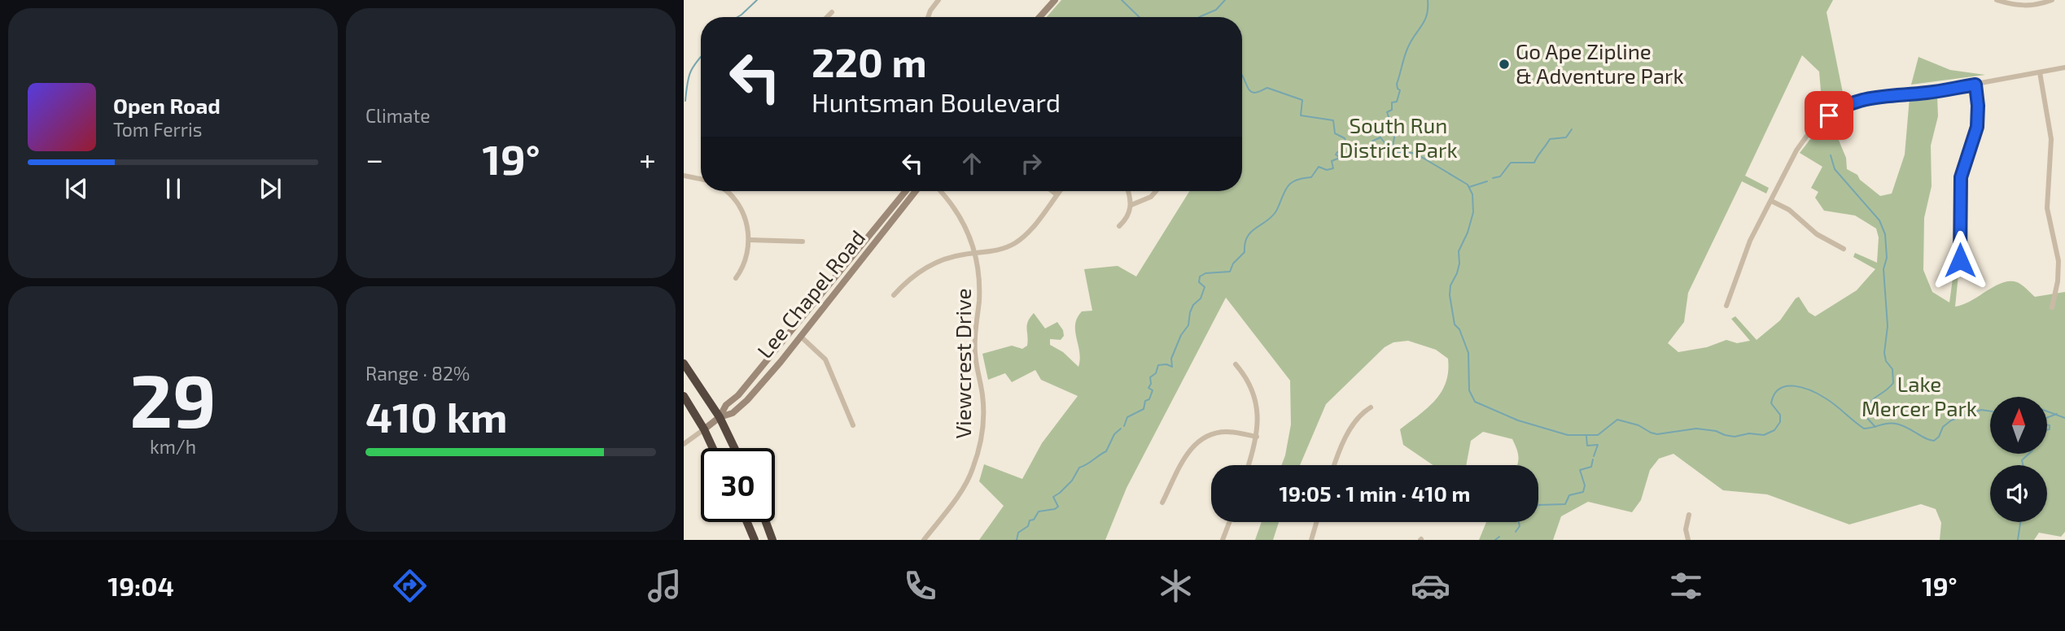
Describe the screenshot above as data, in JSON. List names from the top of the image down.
{
  "streets": {
    "main road": ["Lee Chapel Road"],
    "street": ["Viewcrest Drive"]
  },
  "parks": ["South Run District Park", "Lake Mercer Park"],
  "places": ["Go Ape Zipline & Adventure Park"],
  "north": "top",
  "page": {
    "tile": [
      "Climate",
      ["29", "km/h"],
      ["Range · 82%", "410 km"]
    ],
    "turn": ["220 m", "Huntsman Boulevard"],
    "song": ["Open Road", "Tom Ferris"],
    "heat": ["−", "19°", "+"],
    "limit": "30",
    "trip": "19:05 · 1 min · 410 m",
    "tabs": ["19:04", "19°"]
  }
}
